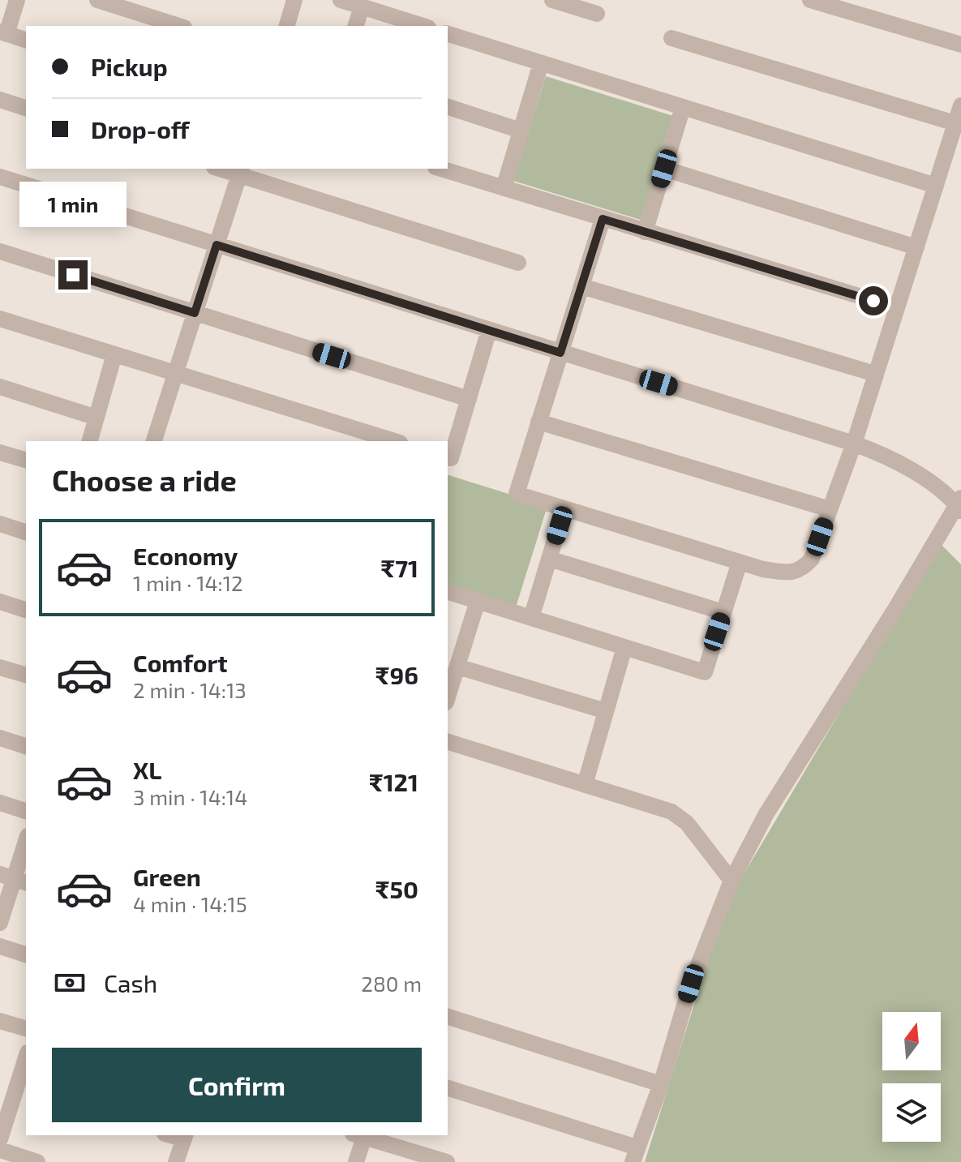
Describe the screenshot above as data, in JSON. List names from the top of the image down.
{
  "north": "top",
  "page": {
    "banner": ["Pickup", "Drop-off"],
    "bubble": "1 min",
    "heading": "Choose a ride",
    "list": [
      {
        "name": "Economy",
        "note": "1 min · 14:12",
        "value": "₹71"
      },
      {
        "name": "Comfort",
        "note": "2 min · 14:13",
        "value": "₹96"
      },
      {
        "name": "XL",
        "note": "3 min · 14:14",
        "value": "₹121"
      },
      {
        "name": "Green",
        "note": "4 min · 14:15",
        "value": "₹50"
      }
    ],
    "pay": ["Cash", "280 m"],
    "buttons": "Confirm"
  }
}
